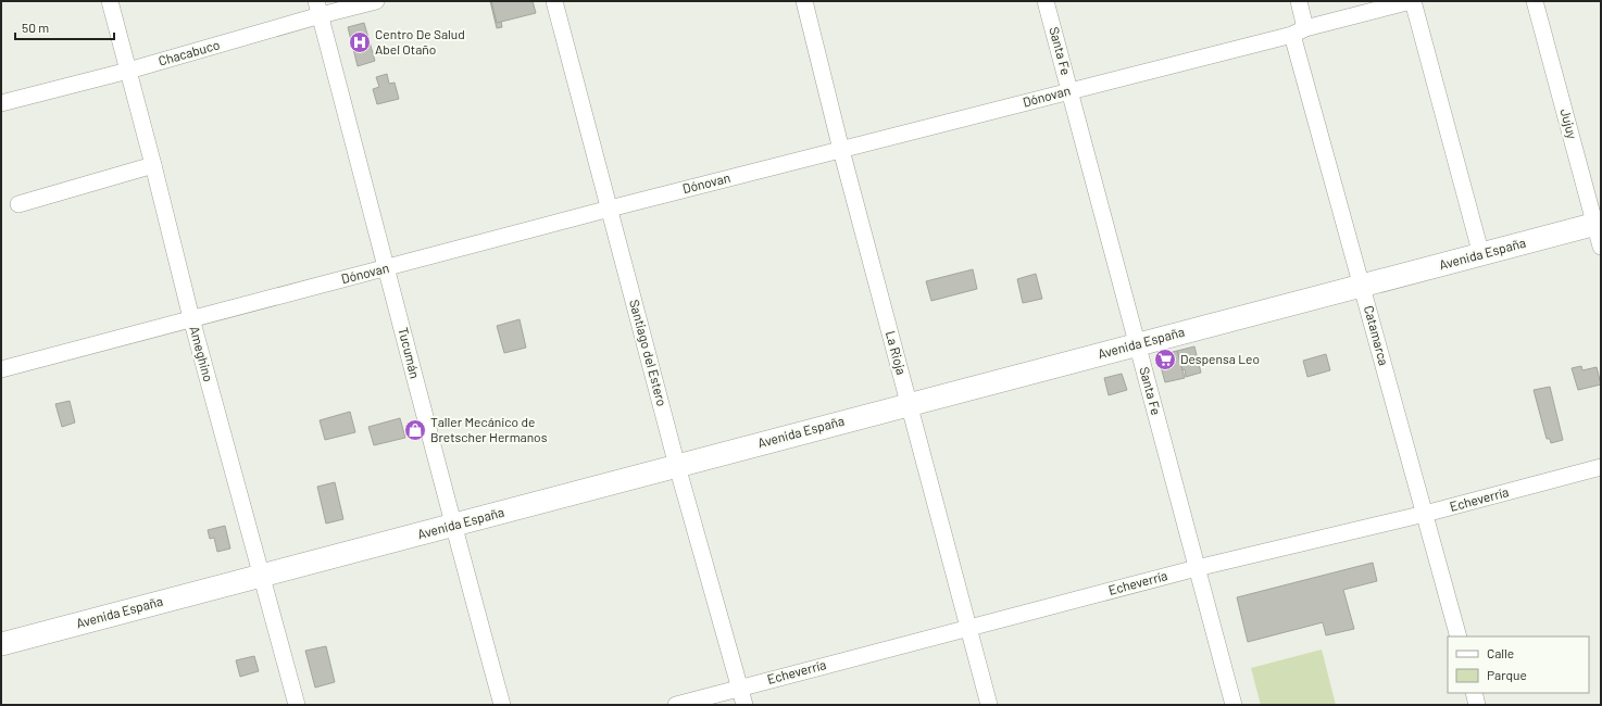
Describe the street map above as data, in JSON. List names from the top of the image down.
{
  "streets": {
    "street": [
      "Santa Fe",
      "Chacabuco",
      "Dónovan",
      "Jujuy",
      "Avenida España",
      "Catamarca",
      "Tucumán",
      "Santiago del Estero",
      "La Rioja",
      "Ameghino",
      "Echeverría"
    ]
  },
  "crossings": [
    ["Santa Fe", "Dónovan"],
    ["Santa Fe", "Avenida España"],
    ["Santa Fe", "Echeverría"],
    ["Chacabuco", "Tucumán"],
    ["Chacabuco", "Ameghino"],
    ["Dónovan", "Catamarca"],
    ["Dónovan", "Tucumán"],
    ["Dónovan", "Santiago del Estero"],
    ["Dónovan", "La Rioja"],
    ["Dónovan", "Ameghino"],
    ["Jujuy", "Avenida España"],
    ["Avenida España", "Catamarca"],
    ["Avenida España", "Tucumán"],
    ["Avenida España", "Santiago del Estero"],
    ["Avenida España", "La Rioja"],
    ["Avenida España", "Ameghino"],
    ["Catamarca", "Echeverría"],
    ["Santiago del Estero", "Echeverría"],
    ["La Rioja", "Echeverría"]
  ],
  "places": {
    "hospital": ["Centro De Salud Abel Otaño"],
    "supermarket": ["Despensa Leo"],
    "shop": ["Taller Mecánico de Bretscher Hermanos"]
  },
  "legend": ["Calle", "Parque"],
  "scale_bar": "50 m"
}
